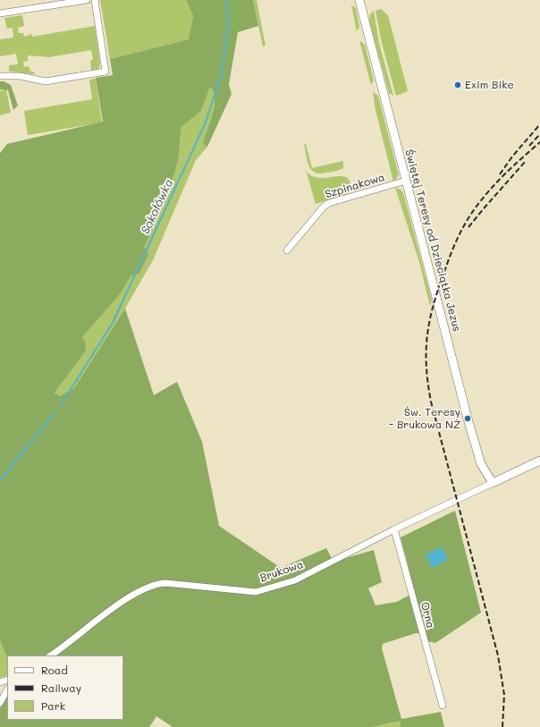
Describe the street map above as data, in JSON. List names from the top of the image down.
{
  "streets": {
    "street": [
      "Szpinakowa",
      "Świętej Teresy od Dzieciątka Jezus",
      "Brukowa",
      "Orna"
    ]
  },
  "crossings": [
    ["Szpinakowa", "Świętej Teresy od Dzieciątka Jezus"],
    ["Świętej Teresy od Dzieciątka Jezus", "Brukowa"],
    ["Brukowa", "Orna"]
  ],
  "water": ["Sokołówka"],
  "places": ["Exim Bike", "Św. Teresy - Brukowa NŻ"],
  "legend": ["Road", "Railway", "Park"]
}
